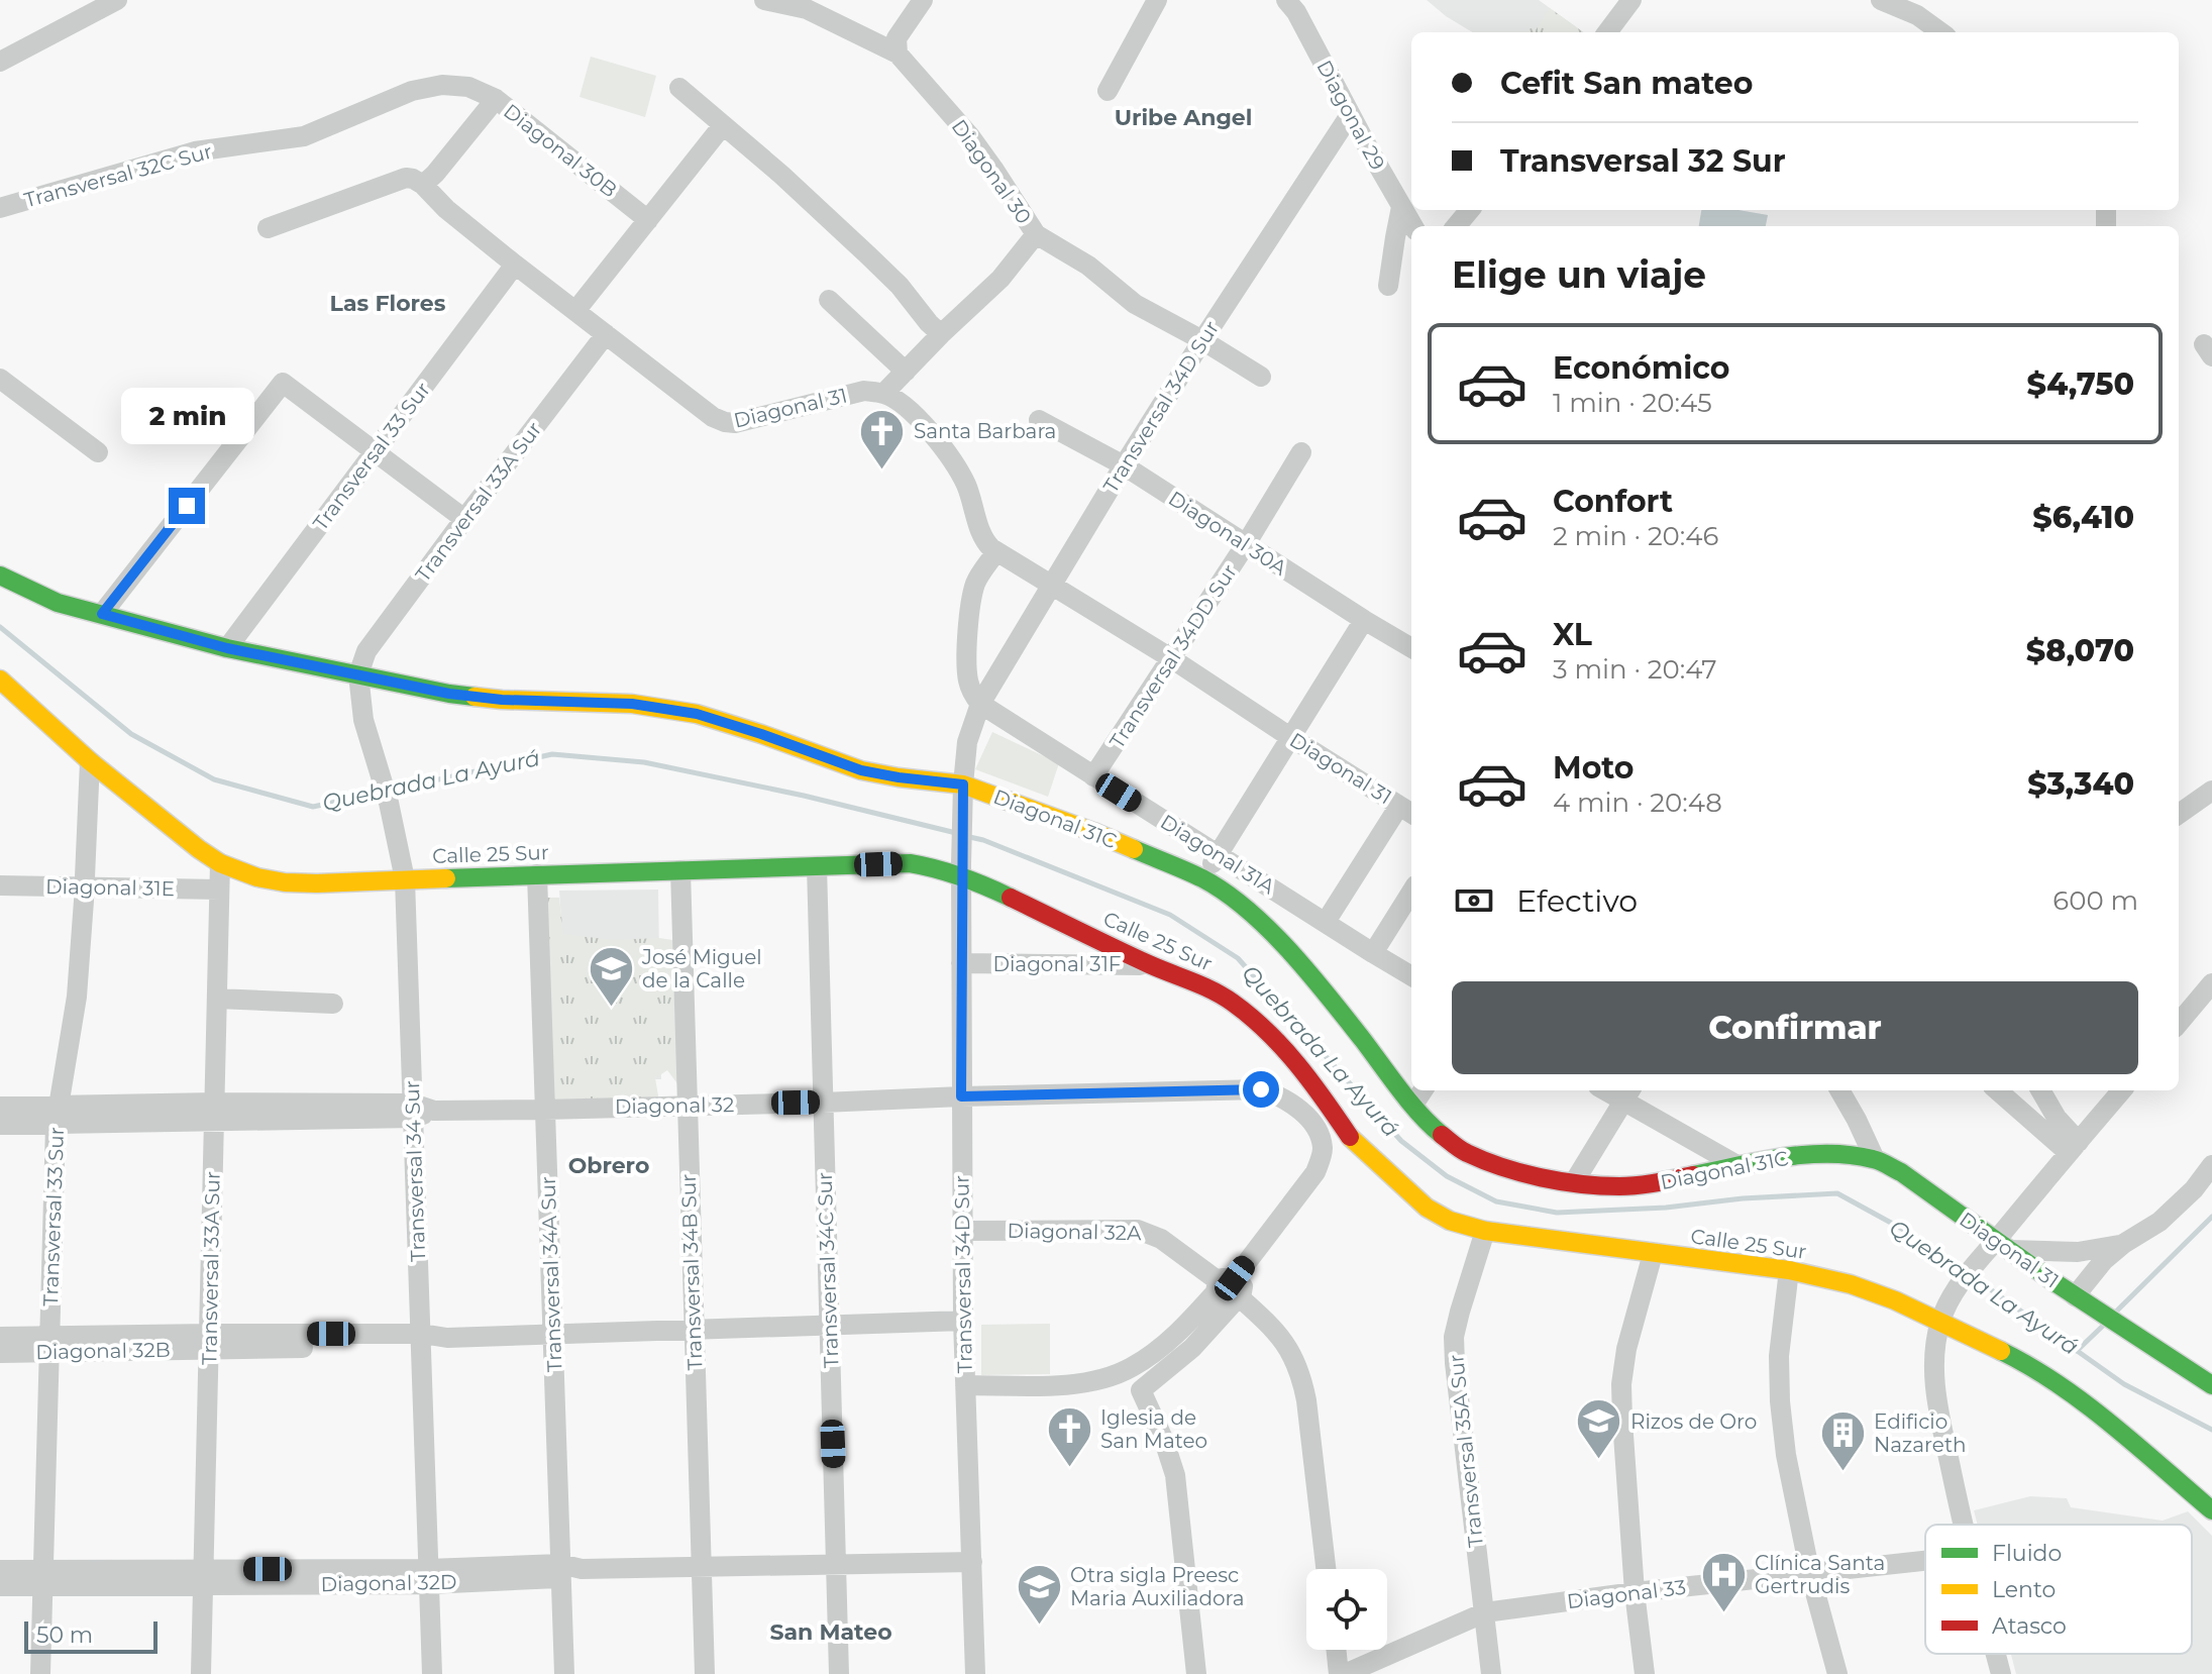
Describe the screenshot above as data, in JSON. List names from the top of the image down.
{
  "streets": {
    "main road": ["Diagonal 31", "Diagonal 31C", "Calle 25 Sur"],
    "street": [
      "Diagonal 29",
      "Diagonal 30B",
      "Diagonal 30",
      "Transversal 32C Sur",
      "Transversal 34D Sur",
      "Transversal 33 Sur",
      "Transversal 33A Sur",
      "Diagonal 30A",
      "Transversal 34DD Sur",
      "Diagonal 31A",
      "Diagonal 31E",
      "Diagonal 31F",
      "Diagonal 32",
      "Transversal 34 Sur",
      "Diagonal 32A",
      "Transversal 34C Sur",
      "Transversal 34B Sur",
      "Transversal 34A Sur",
      "Diagonal 32B",
      "Transversal 35A Sur",
      "Diagonal 32D",
      "Diagonal 33"
    ]
  },
  "crossings": [
    ["Diagonal 29", "Transversal 34D Sur"],
    ["Diagonal 30B", "Transversal 32C Sur"],
    ["Diagonal 30", "Transversal 34D Sur"],
    ["Transversal 34D Sur", "Diagonal 31"],
    ["Transversal 34D Sur", "Diagonal 30A"],
    ["Transversal 34D Sur", "Calle 25 Sur"],
    ["Transversal 34D Sur", "Diagonal 31A"],
    ["Transversal 34D Sur", "Diagonal 31F"],
    ["Transversal 34D Sur", "Diagonal 32"],
    ["Transversal 34D Sur", "Diagonal 32A"],
    ["Transversal 34D Sur", "Diagonal 32B"],
    ["Transversal 34D Sur", "Diagonal 32D"],
    ["Diagonal 31", "Transversal 33 Sur"],
    ["Diagonal 31", "Transversal 33A Sur"],
    ["Diagonal 31", "Transversal 34DD Sur"],
    ["Diagonal 31", "Diagonal 31C"],
    ["Transversal 33 Sur", "Diagonal 31C"],
    ["Transversal 33 Sur", "Calle 25 Sur"],
    ["Transversal 33 Sur", "Diagonal 31E"],
    ["Transversal 33 Sur", "Diagonal 32"],
    ["Transversal 33 Sur", "Diagonal 32B"],
    ["Transversal 33 Sur", "Diagonal 32D"],
    ["Transversal 33A Sur", "Diagonal 31C"],
    ["Transversal 33A Sur", "Calle 25 Sur"],
    ["Transversal 33A Sur", "Diagonal 31E"],
    ["Transversal 33A Sur", "Diagonal 32"],
    ["Transversal 33A Sur", "Transversal 34 Sur"],
    ["Transversal 33A Sur", "Diagonal 32B"],
    ["Transversal 33A Sur", "Diagonal 32D"],
    ["Diagonal 30A", "Transversal 34DD Sur"],
    ["Transversal 34DD Sur", "Diagonal 31A"],
    ["Diagonal 31C", "Transversal 34 Sur"],
    ["Calle 25 Sur", "Diagonal 31F"],
    ["Calle 25 Sur", "Transversal 34 Sur"],
    ["Calle 25 Sur", "Transversal 34C Sur"],
    ["Calle 25 Sur", "Transversal 34B Sur"],
    ["Calle 25 Sur", "Transversal 34A Sur"],
    ["Calle 25 Sur", "Transversal 35A Sur"],
    ["Diagonal 32", "Transversal 34 Sur"],
    ["Diagonal 32", "Diagonal 32A"],
    ["Diagonal 32", "Transversal 34C Sur"],
    ["Diagonal 32", "Transversal 34B Sur"],
    ["Diagonal 32", "Transversal 34A Sur"],
    ["Transversal 34 Sur", "Diagonal 32B"],
    ["Transversal 34 Sur", "Diagonal 32D"],
    ["Transversal 34C Sur", "Diagonal 32B"],
    ["Transversal 34C Sur", "Diagonal 32D"],
    ["Transversal 34B Sur", "Diagonal 32B"],
    ["Transversal 34B Sur", "Diagonal 32D"],
    ["Transversal 34A Sur", "Diagonal 32B"],
    ["Transversal 34A Sur", "Diagonal 32D"],
    ["Transversal 35A Sur", "Diagonal 33"]
  ],
  "districts": [
    "Uribe Angel",
    "Las Flores",
    "Obrero",
    "San Mateo"
  ],
  "water": ["Quebrada La Ayurá"],
  "places": {
    "church": ["Santa Barbara", "Iglesia de San Mateo"],
    "school or university": ["José Miguel de la Calle", "Rizos de Oro", "Otra sigla Preesc Maria Auxiliadora"],
    "building": ["Edificio Nazareth"],
    "hospital": ["Clínica Santa Gertrudis"]
  },
  "legend": ["Fluido", "Lento", "Atasco"],
  "scale_bar": "50 m",
  "page": {
    "banner": ["Cefit San mateo", "Transversal 32 Sur"],
    "heading": "Elige un viaje",
    "list": [
      {
        "name": "Económico",
        "note": "1 min · 20:45",
        "value": "$4,750"
      },
      {
        "name": "Confort",
        "note": "2 min · 20:46",
        "value": "$6,410"
      },
      {
        "name": "XL",
        "note": "3 min · 20:47",
        "value": "$8,070"
      },
      {
        "name": "Moto",
        "note": "4 min · 20:48",
        "value": "$3,340"
      }
    ],
    "bubble": "2 min",
    "pay": ["Efectivo", "600 m"],
    "buttons": "Confirmar",
    "scale": "50 m"
  }
}
